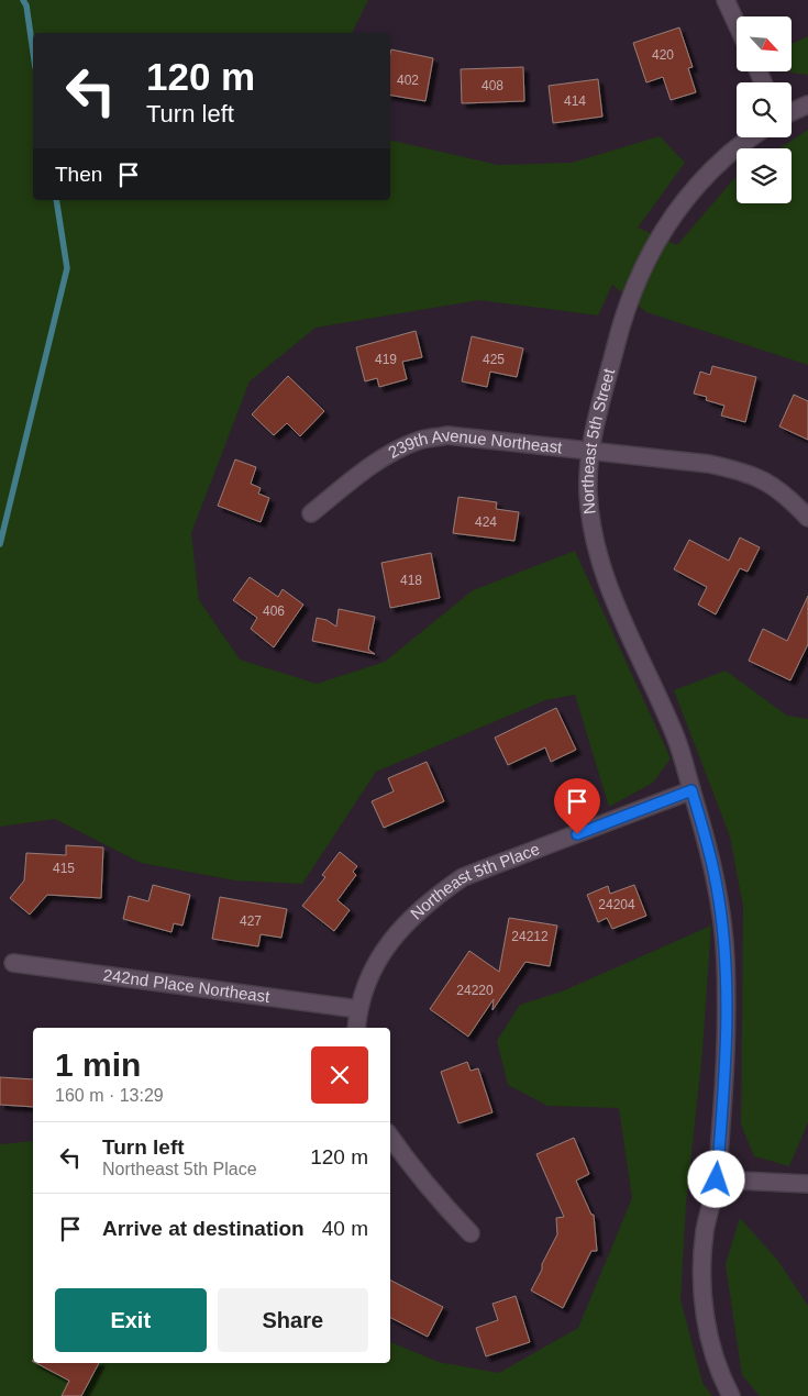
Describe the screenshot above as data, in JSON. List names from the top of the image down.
{
  "streets": {
    "street": [
      "Northeast 5th Street",
      "239th Avenue Northeast",
      "Northeast 5th Place",
      "242nd Place Northeast"
    ]
  },
  "crossings": [
    ["Northeast 5th Street", "239th Avenue Northeast"],
    ["Northeast 5th Street", "Northeast 5th Place"],
    ["Northeast 5th Place", "242nd Place Northeast"]
  ],
  "house_numbers": [
    "420",
    "402",
    "408",
    "414",
    "419",
    "425",
    "424",
    "418",
    "406",
    "415",
    "24204",
    "427",
    "24212",
    "24220"
  ],
  "north": "bottom right",
  "page": {
    "turn": ["120 m", "Turn left"],
    "then": "Then",
    "heading": ["1 min", "160 m · 13:29"],
    "list": [
      {
        "name": "Turn left",
        "note": "Northeast 5th Place",
        "value": "120 m"
      },
      {
        "name": "Arrive at destination",
        "value": "40 m"
      }
    ],
    "buttons": ["Exit", "Share"]
  }
}
